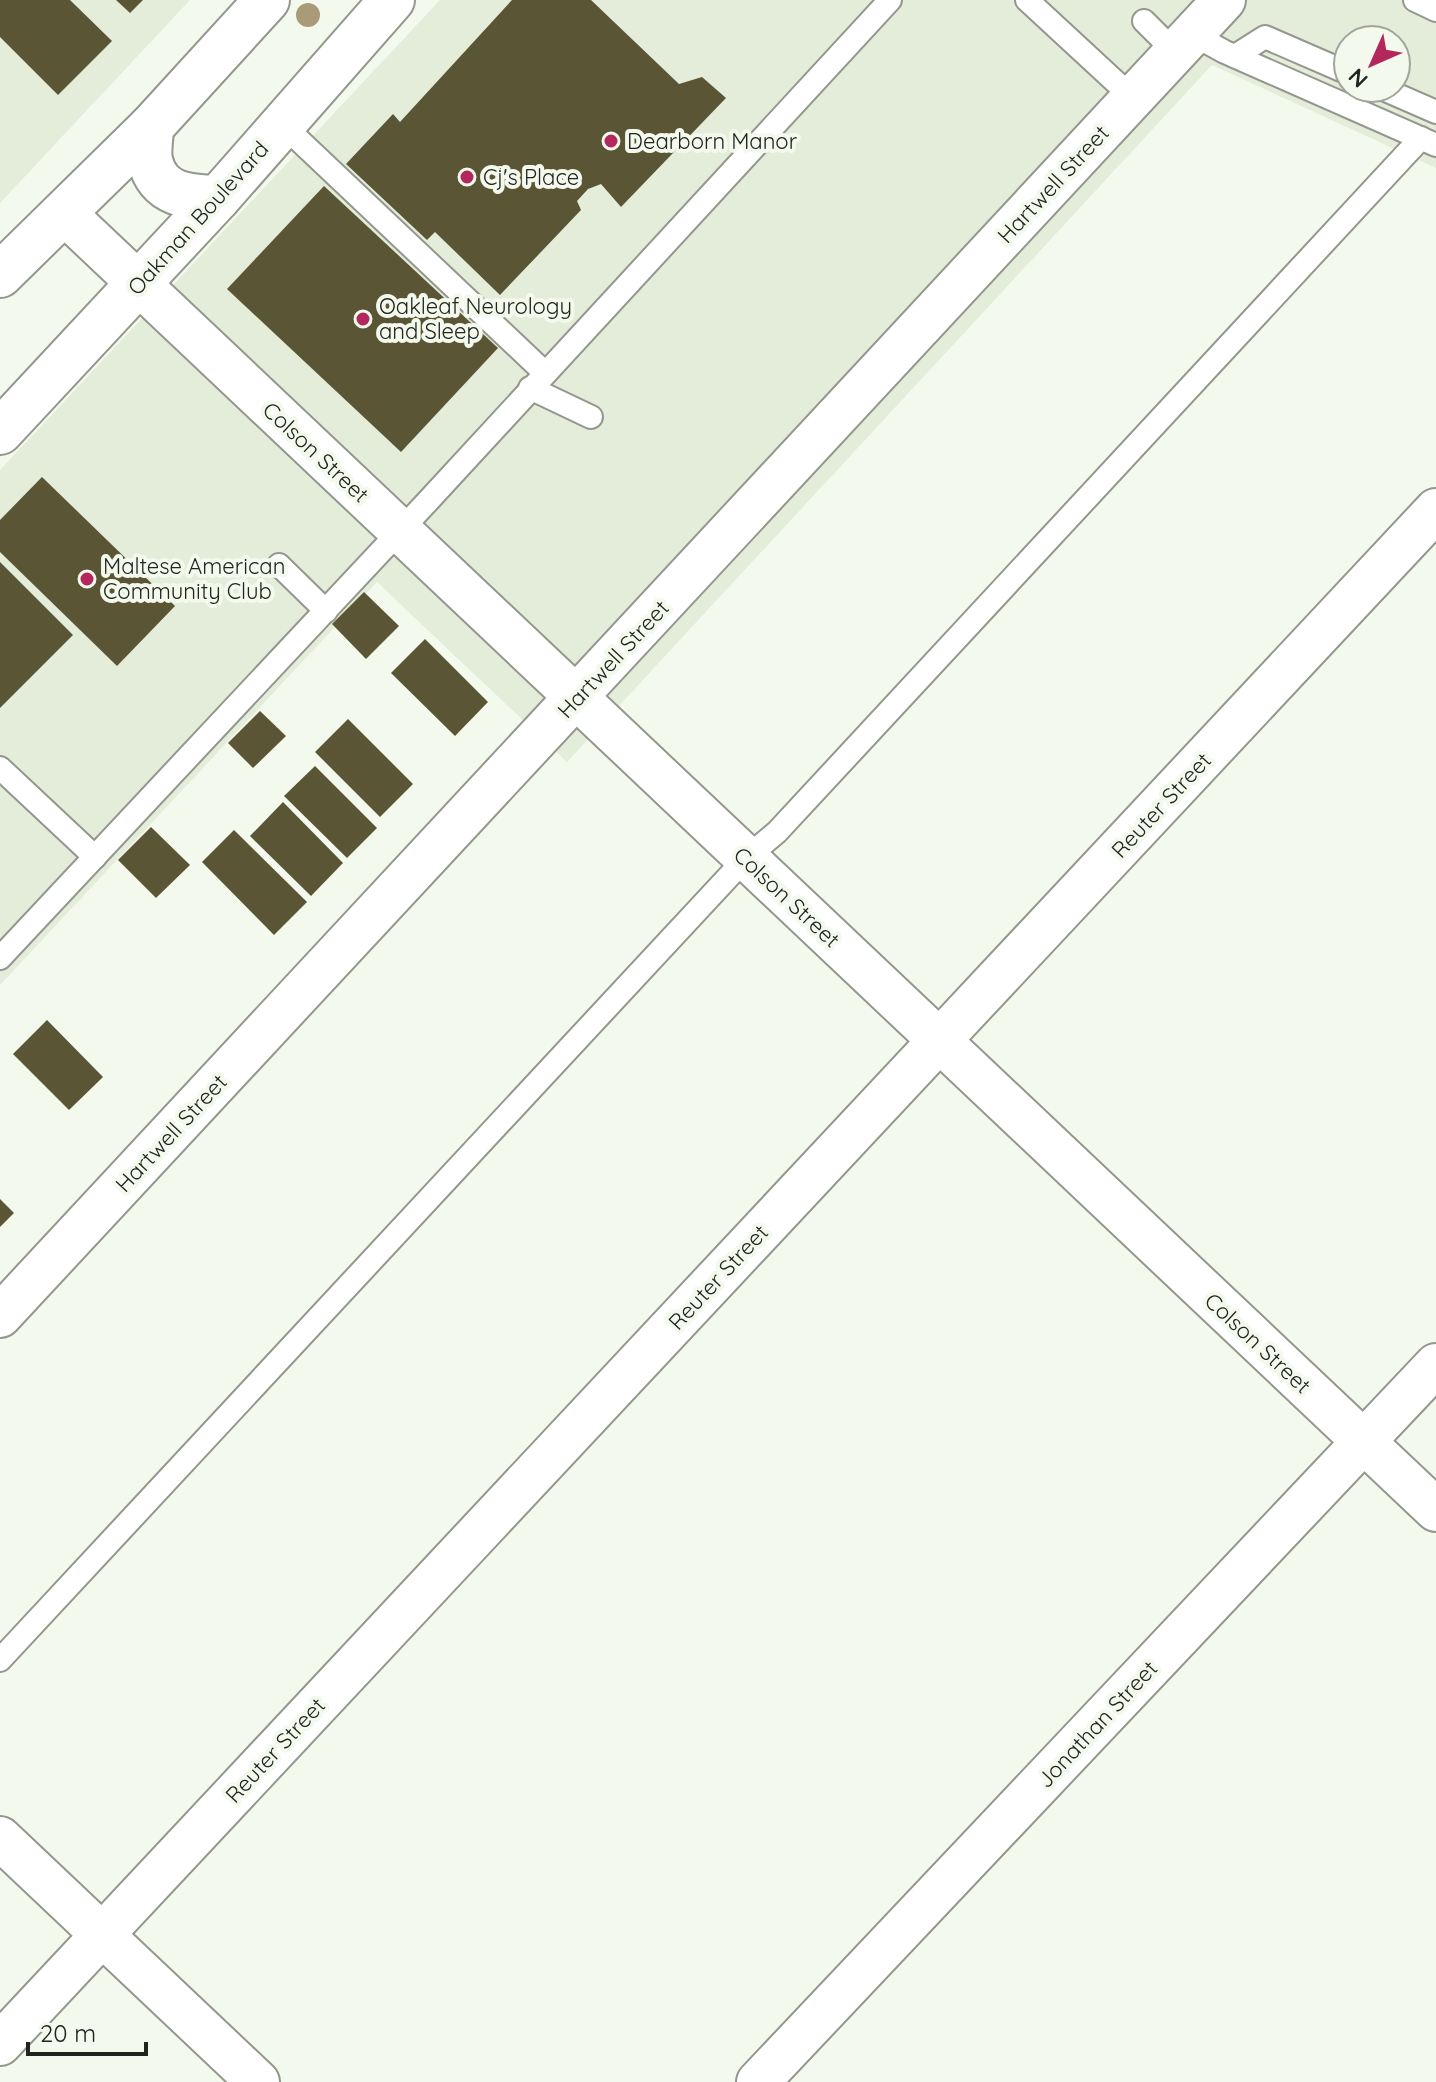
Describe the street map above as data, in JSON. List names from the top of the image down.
{
  "streets": {
    "street": [
      "Hartwell Street",
      "Oakman Boulevard",
      "Colson Street",
      "Reuter Street",
      "Jonathan Street"
    ]
  },
  "crossings": [
    ["Hartwell Street", "Colson Street"],
    ["Oakman Boulevard", "Colson Street"],
    ["Colson Street", "Reuter Street"],
    ["Colson Street", "Jonathan Street"]
  ],
  "places": [
    "Dearborn Manor",
    "Cj's Place",
    "Oakleaf Neurology and Sleep",
    "Maltese American Community Club"
  ],
  "scale_bar": "20 m",
  "north": "bottom left"
}
